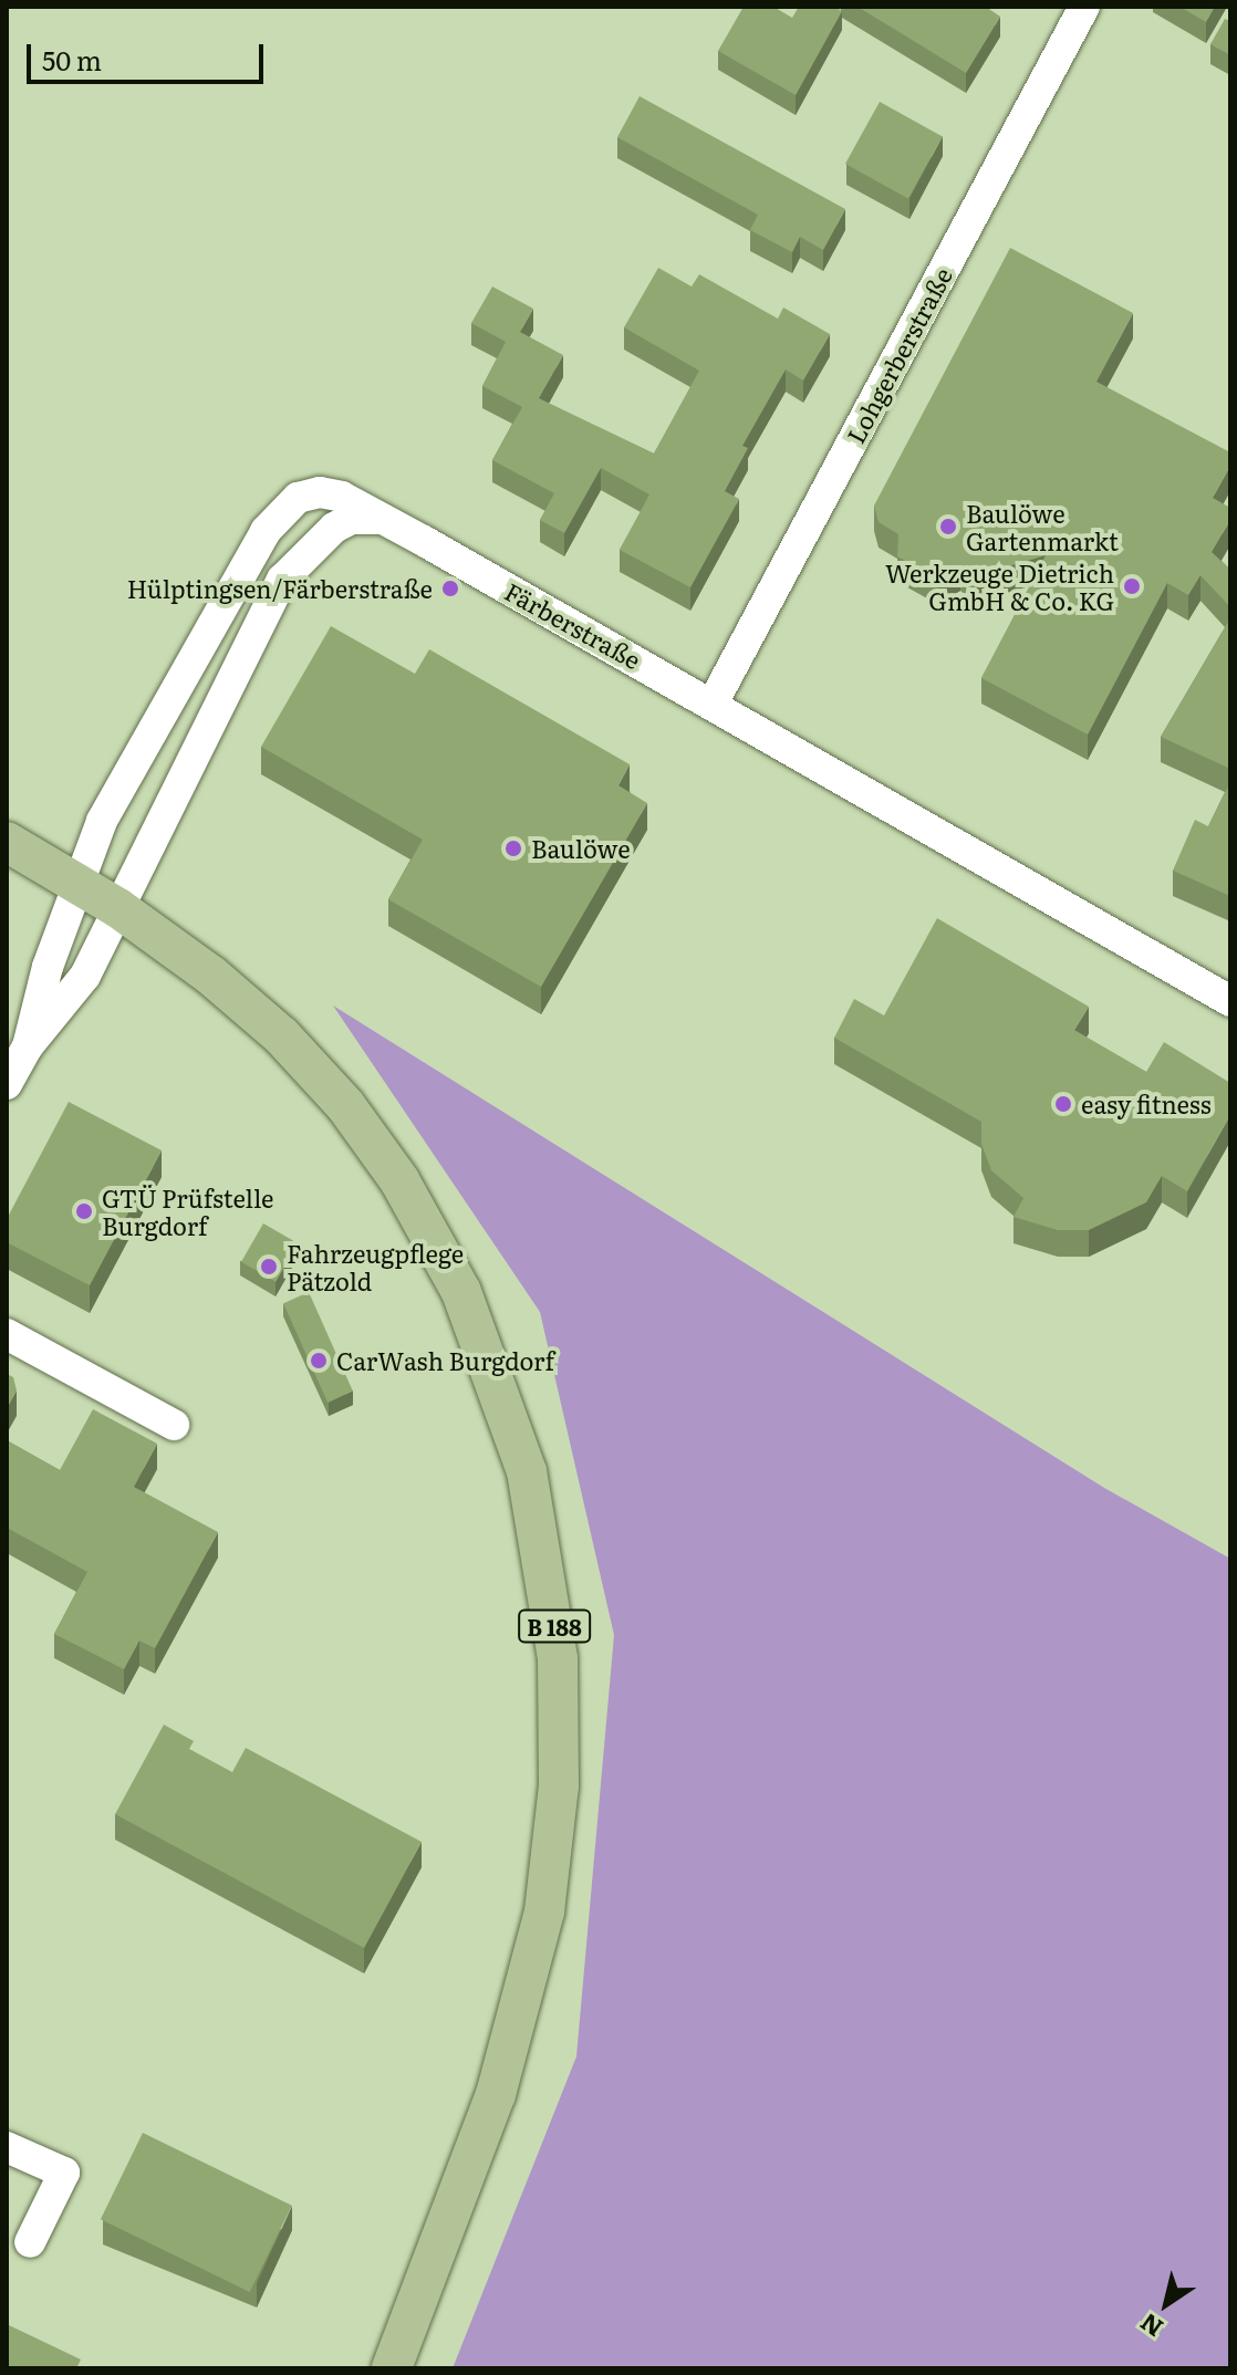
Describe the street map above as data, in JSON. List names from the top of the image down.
{
  "streets": {
    "main road": ["B 188"],
    "street": ["Lohgerberstraße", "Färberstraße"]
  },
  "crossings": [
    ["Lohgerberstraße", "Färberstraße"],
    ["Färberstraße", "B 188"]
  ],
  "places": [
    "Baulöwe Gartenmarkt",
    "Werkzeuge Dietrich GmbH & Co. KG",
    "Hülptingsen/Färberstraße",
    "Baulöwe",
    "easy fitness",
    "GTÜ Prüfstelle Burgdorf",
    "Fahrzeugpflege Pätzold",
    "CarWash Burgdorf"
  ],
  "scale_bar": "50 m",
  "north": "bottom left"
}
